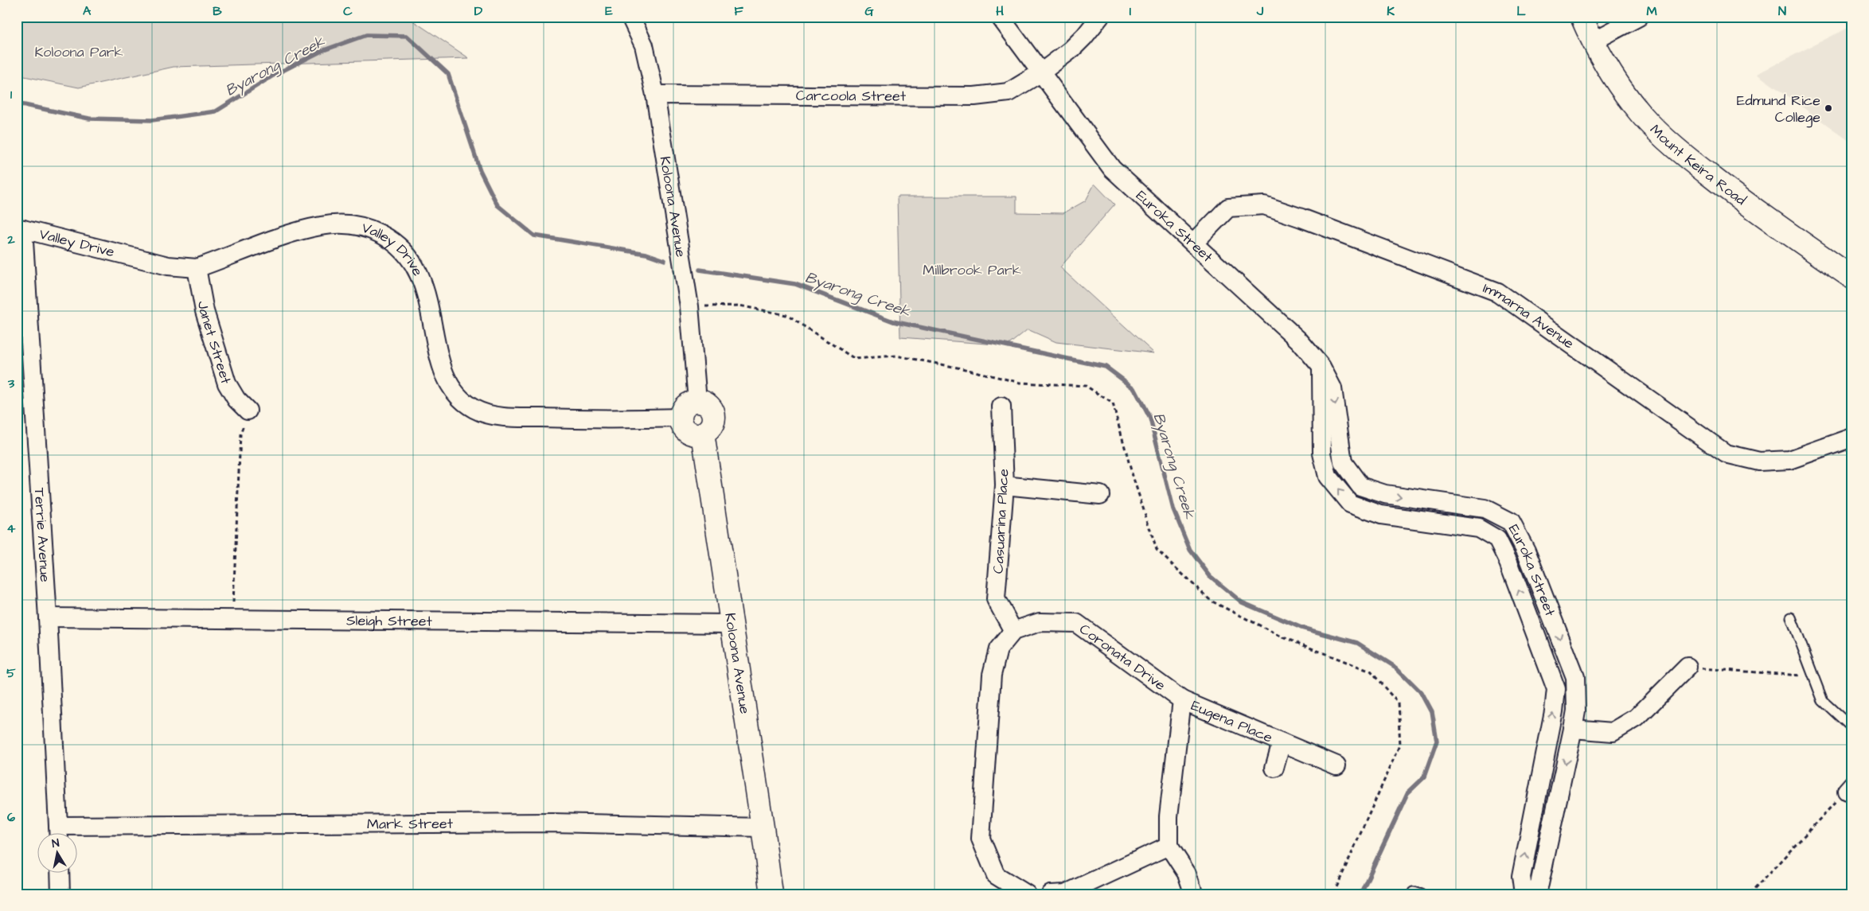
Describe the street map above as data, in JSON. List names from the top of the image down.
{
  "streets": {
    "street": [
      "Carcoola Street",
      "Mount Keira Road",
      "Koloona Avenue",
      "Euroka Street",
      "Valley Drive",
      "Immarna Avenue",
      "Janet Street",
      "Casuarina Place",
      "Terrie Avenue",
      "Sleigh Street",
      "Coronata Drive",
      "Eugena Place",
      "Mark Street"
    ]
  },
  "crossings": [
    ["Carcoola Street", "Koloona Avenue"],
    ["Carcoola Street", "Euroka Street"],
    ["Koloona Avenue", "Valley Drive"],
    ["Koloona Avenue", "Sleigh Street"],
    ["Koloona Avenue", "Mark Street"],
    ["Euroka Street", "Immarna Avenue"],
    ["Valley Drive", "Janet Street"],
    ["Valley Drive", "Terrie Avenue"],
    ["Casuarina Place", "Coronata Drive"],
    ["Terrie Avenue", "Sleigh Street"],
    ["Terrie Avenue", "Mark Street"],
    ["Coronata Drive", "Eugena Place"]
  ],
  "water": ["Byarong Creek"],
  "parks": ["Koloona Park", "Millbrook Park"],
  "places": ["Edmund Rice College"],
  "north": "top",
  "grid": {
    "columns": [
      "A",
      "B",
      "C",
      "D",
      "E",
      "F",
      "G",
      "H",
      "I",
      "J",
      "K",
      "L",
      "M",
      "N"
    ],
    "rows": [
      "1",
      "2",
      "3",
      "4",
      "5",
      "6"
    ]
  }
}
